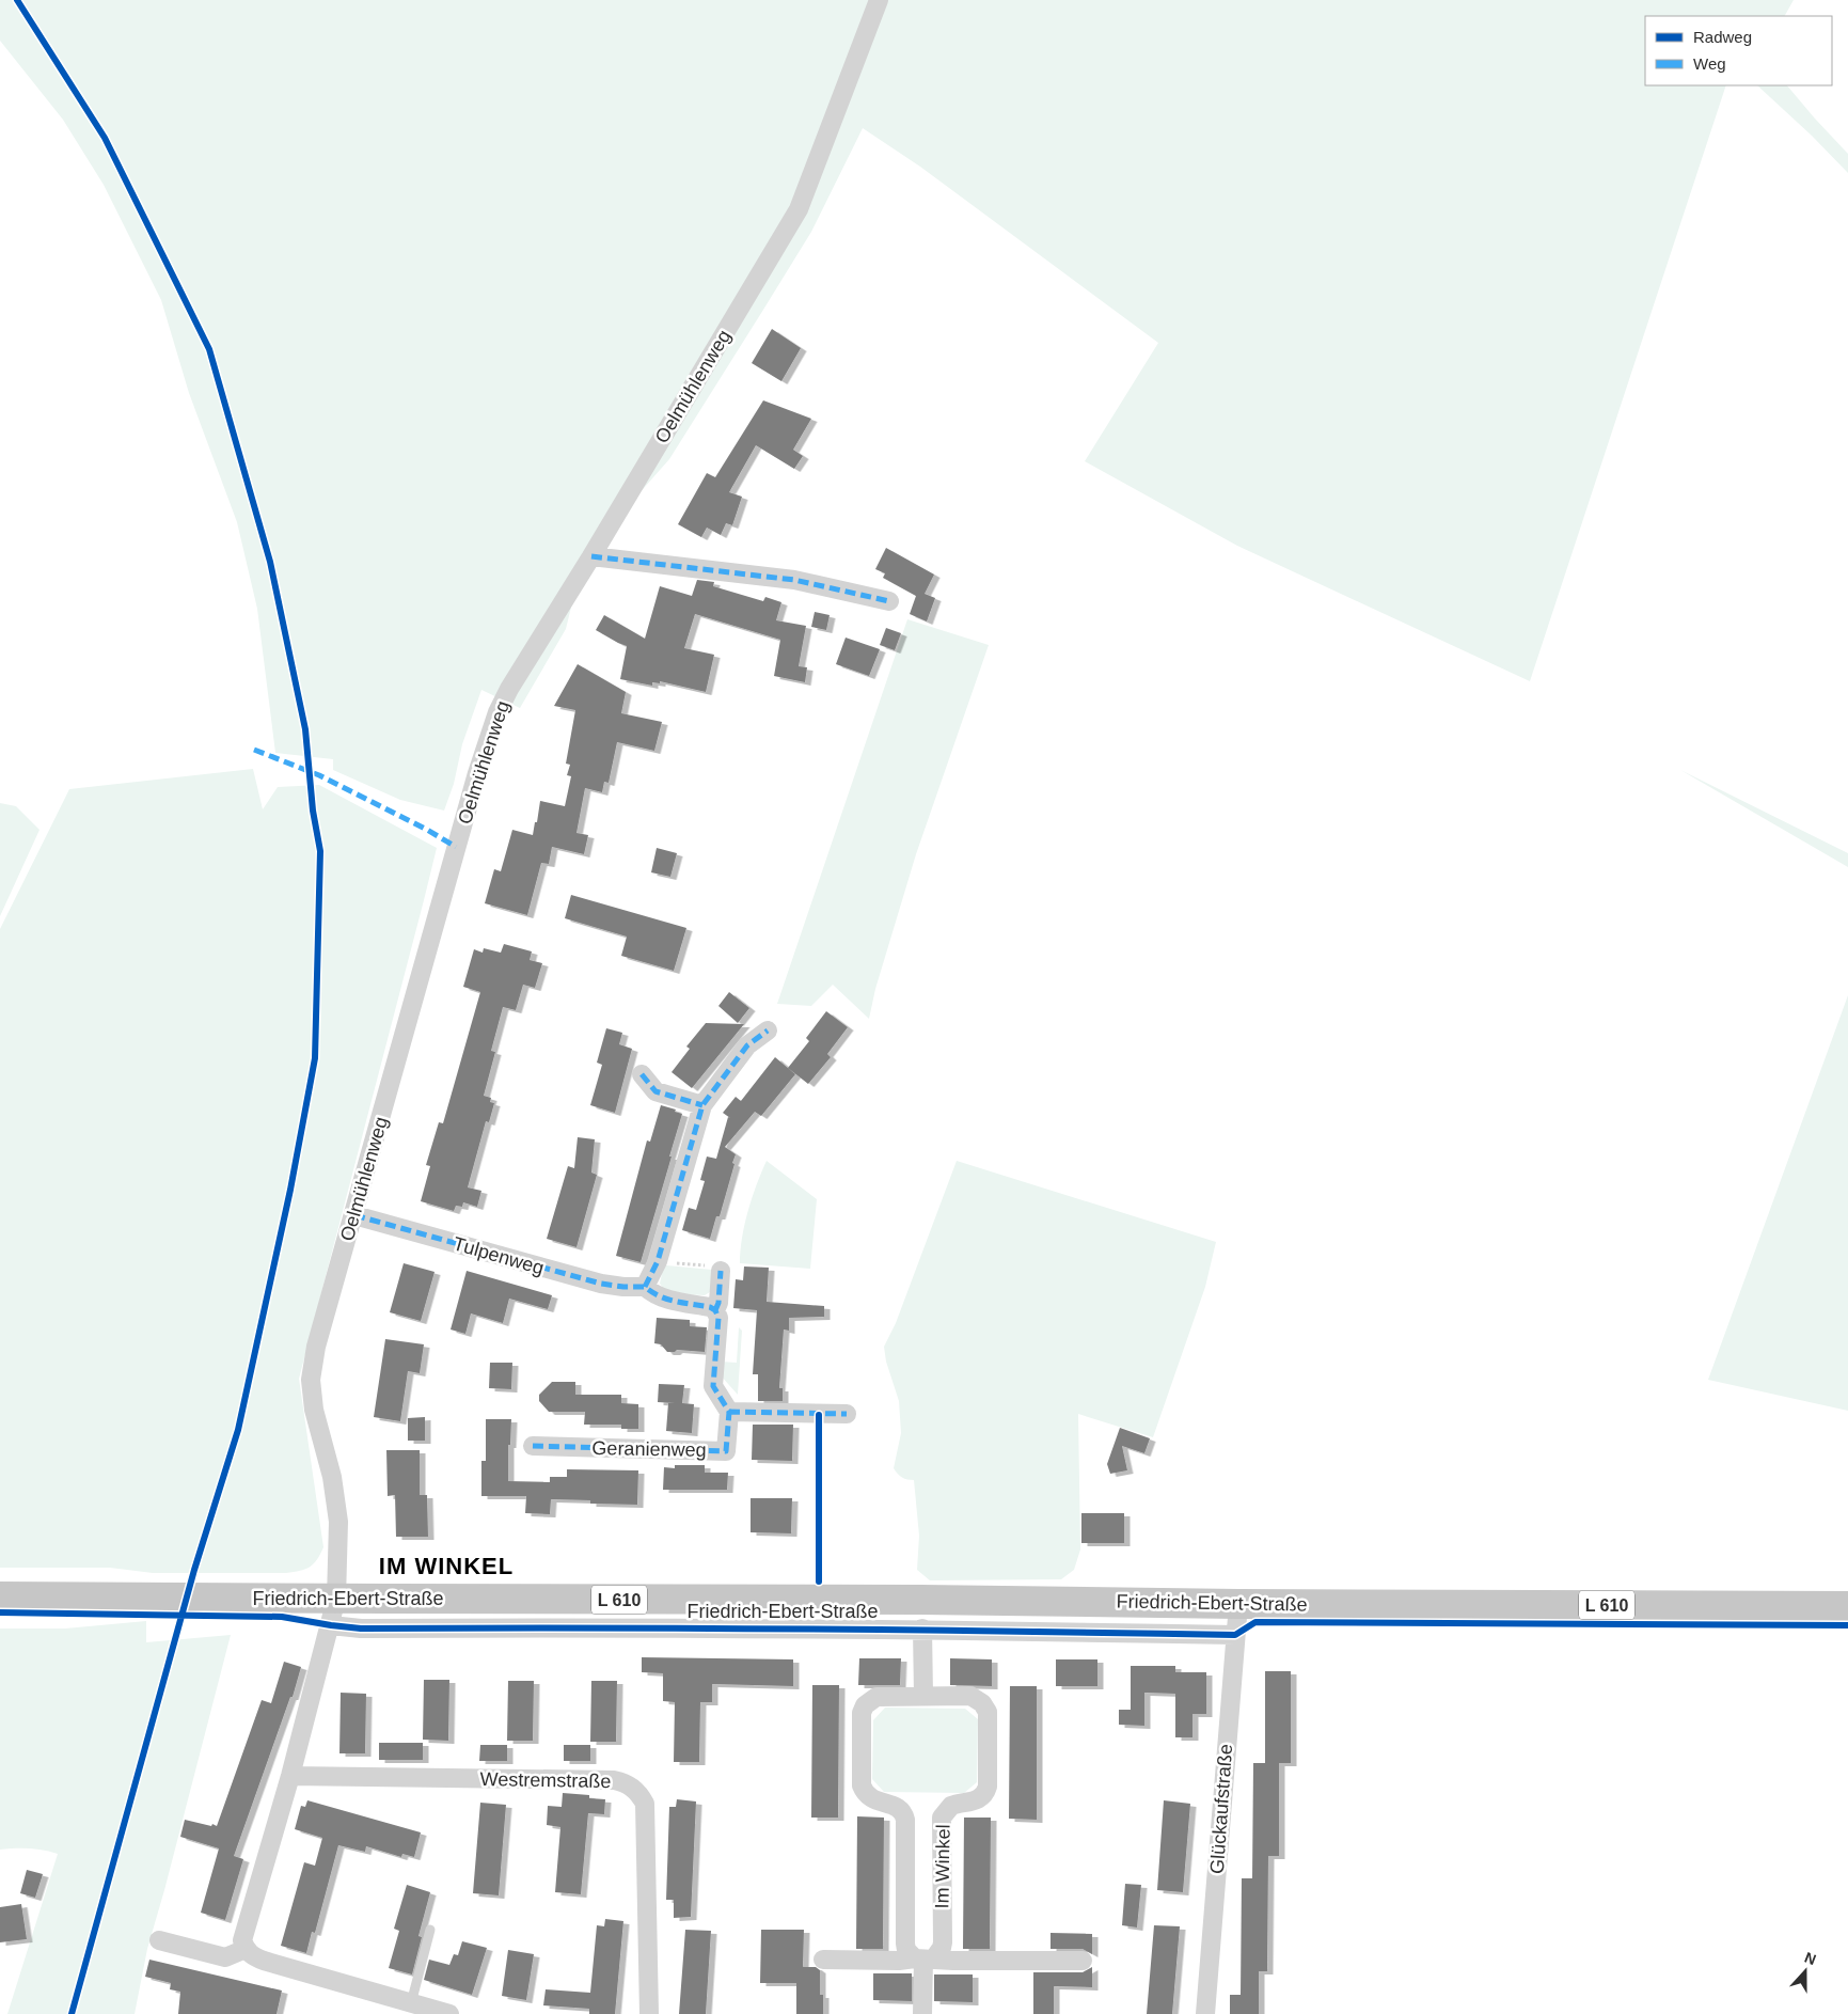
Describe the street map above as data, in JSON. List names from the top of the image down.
{
  "streets": {
    "main road": ["Friedrich-Ebert-Straße", "L 610"],
    "street": [
      "Oelmühlenweg",
      "Tulpenweg",
      "Geranienweg",
      "Westremstraße",
      "Glückaufstraße",
      "Im Winkel"
    ]
  },
  "crossings": [
    ["Oelmühlenweg", "Tulpenweg"],
    ["Oelmühlenweg", "Friedrich-Ebert-Straße"],
    ["Friedrich-Ebert-Straße", "Glückaufstraße"]
  ],
  "districts": ["IM WINKEL"],
  "legend": ["Radweg", "Weg"],
  "north": "top"
}
